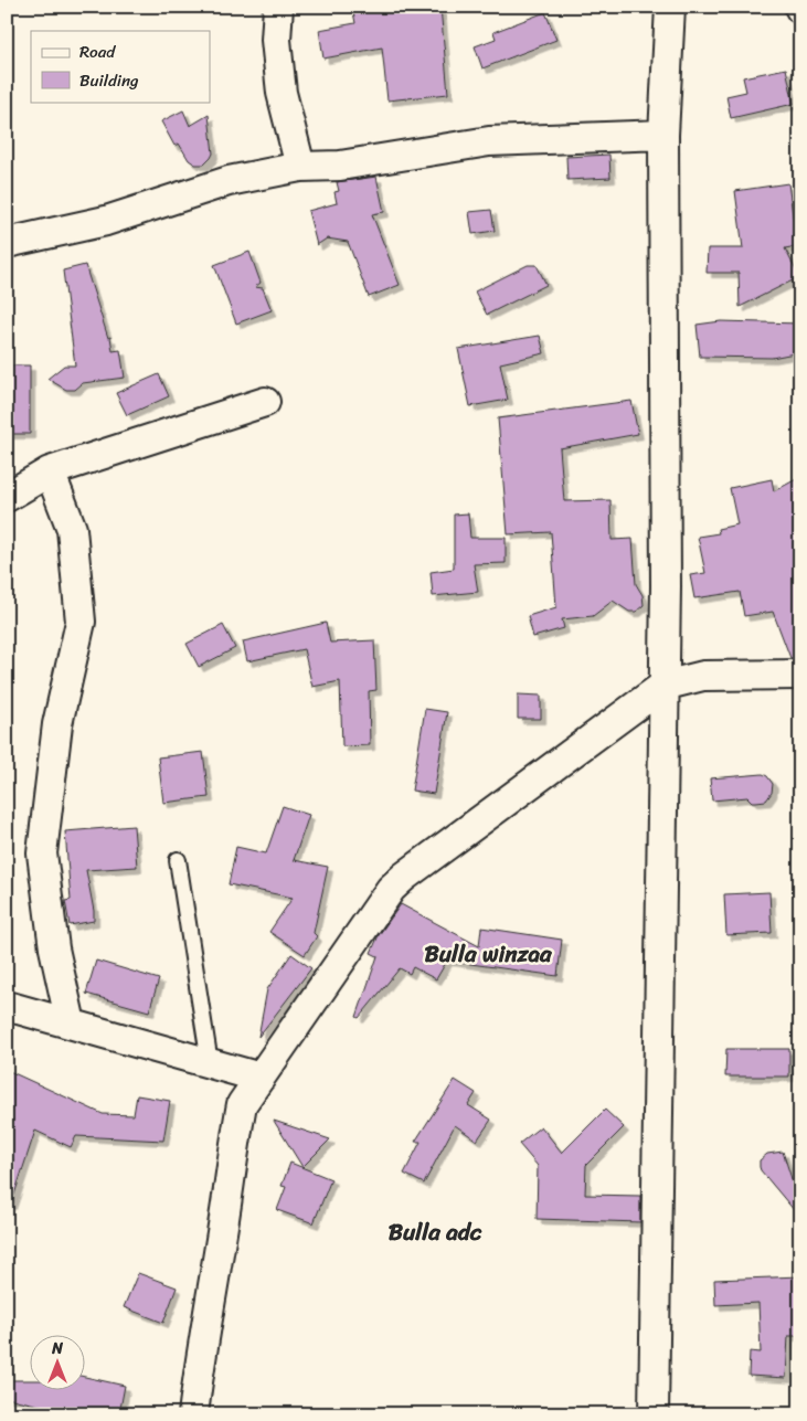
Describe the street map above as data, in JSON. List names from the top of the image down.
{
  "districts": ["Bulla winzaa", "Bulla adc"],
  "legend": ["Road", "Building"],
  "north": "top"
}
